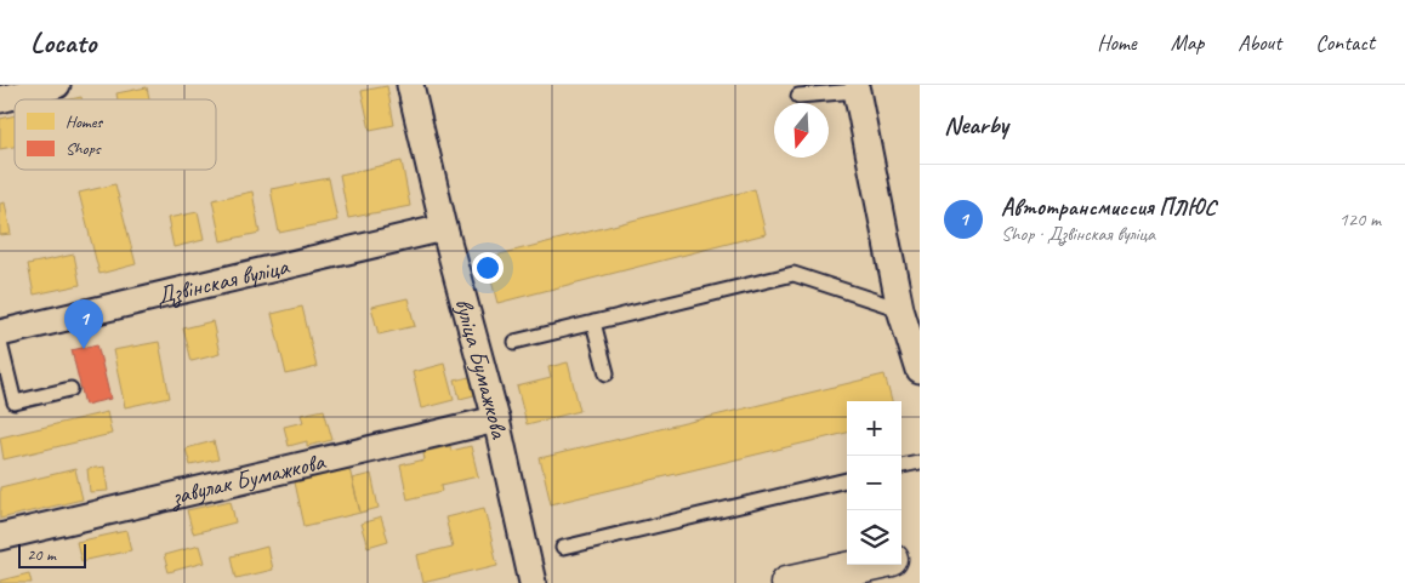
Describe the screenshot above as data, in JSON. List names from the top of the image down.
{
  "streets": {
    "street": ["Дзвінская вуліца", "вуліца Бумажкова", "завулак Бумажкова"]
  },
  "crossings": [
    ["Дзвінская вуліца", "вуліца Бумажкова"],
    ["вуліца Бумажкова", "завулак Бумажкова"]
  ],
  "legend": ["Homes", "Shops"],
  "scale_bar": "20 m",
  "north": "bottom",
  "page": {
    "header": "Locato",
    "nav": [
      "Home",
      "Map",
      "About",
      "Contact"
    ],
    "heading": "Nearby",
    "list": [
      {
        "mark": "1",
        "name": "Автотрансмиссия ПЛЮС",
        "note": "Shop · Дзвінская вуліца",
        "value": "120 m"
      }
    ],
    "pins": "1",
    "map_buttons": ["+", "−"],
    "scale": "20 m"
  }
}
